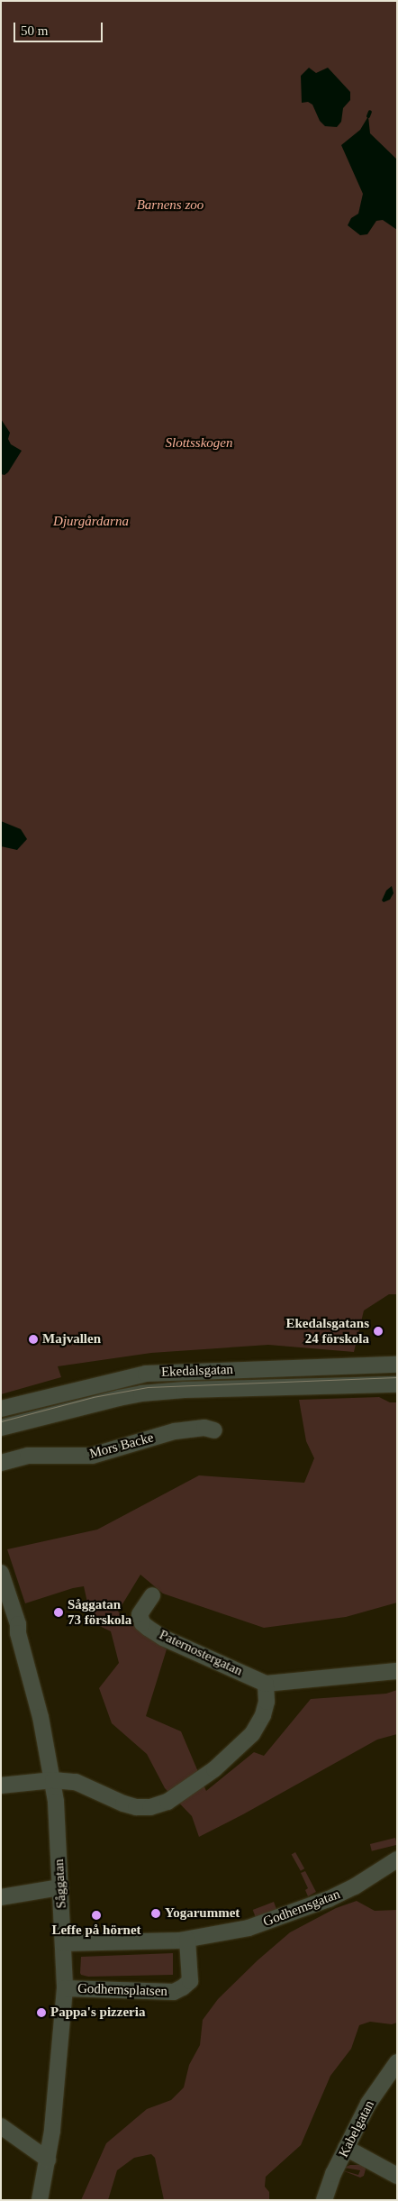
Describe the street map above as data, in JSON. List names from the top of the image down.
{
  "streets": {
    "street": [
      "Ekedalsgatan",
      "Mors Backe",
      "Paternostergatan",
      "Såggatan",
      "Godhemsgatan",
      "Godhemsplatsen",
      "Kabelgatan"
    ]
  },
  "crossings": [
    ["Såggatan", "Godhemsgatan"],
    ["Såggatan", "Godhemsplatsen"],
    ["Godhemsgatan", "Godhemsplatsen"]
  ],
  "parks": ["Barnens zoo", "Slottsskogen", "Djurgårdarna"],
  "places": [
    "Ekedalsgatans 24 förskola",
    "Majvallen",
    "Såggatan 73 förskola",
    "Yogarummet",
    "Leffe på hörnet",
    "Pappa's pizzeria"
  ],
  "scale_bar": "50 m"
}
